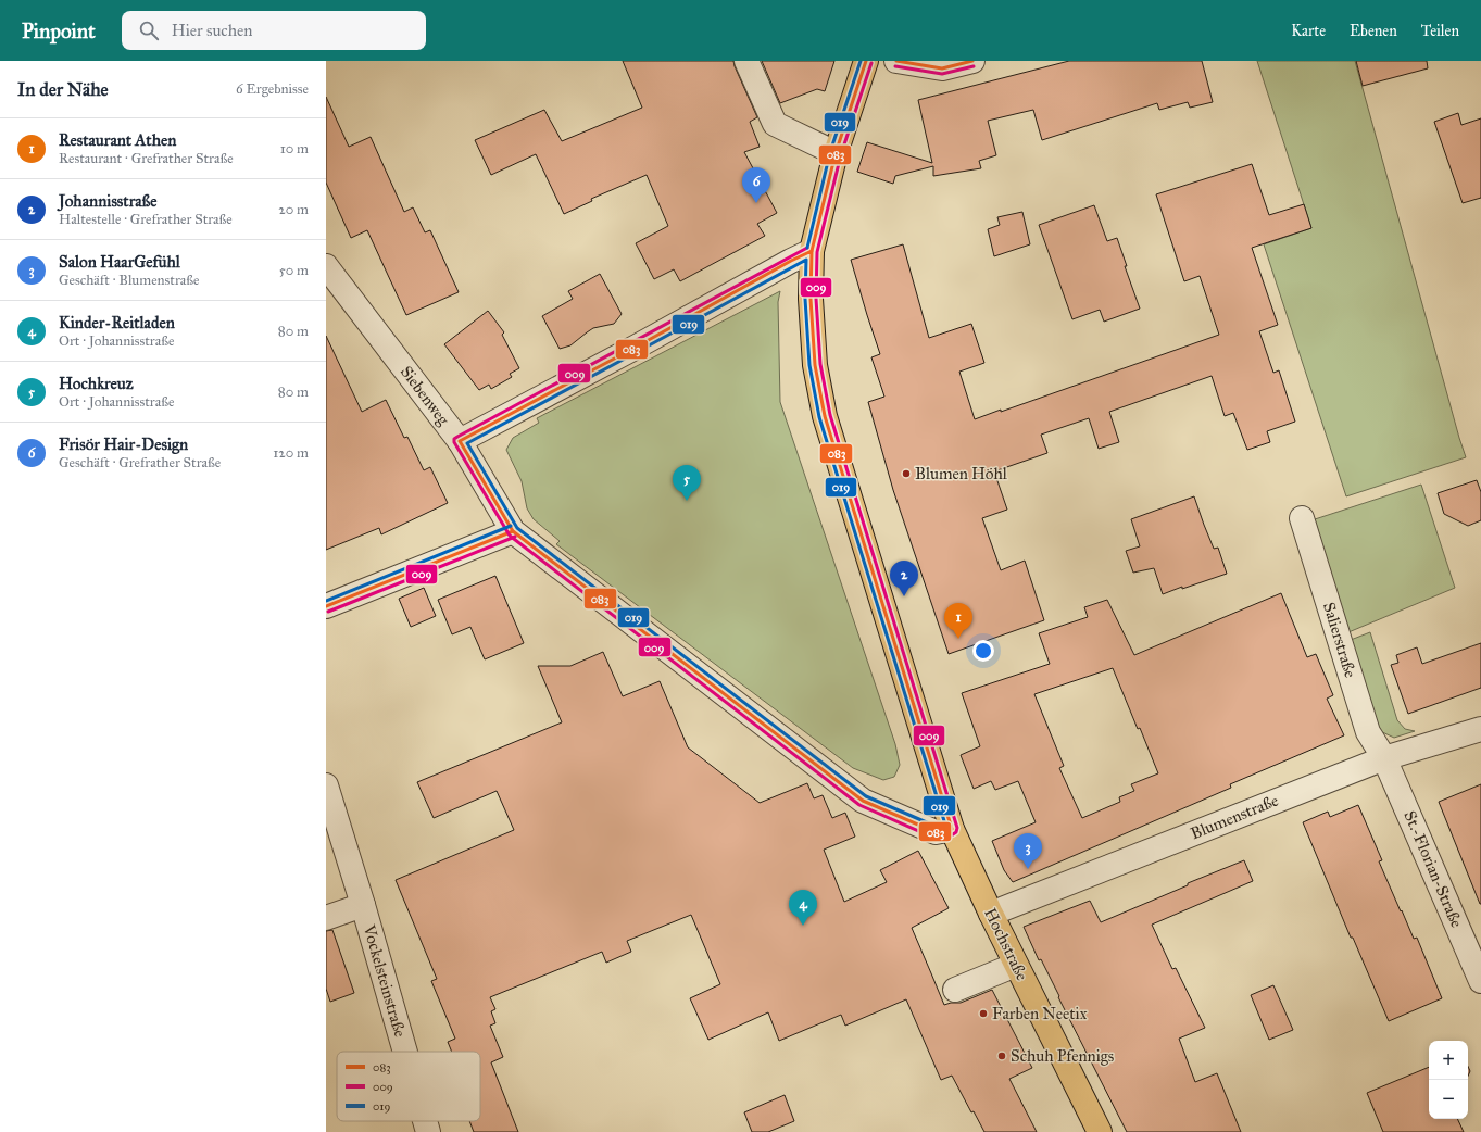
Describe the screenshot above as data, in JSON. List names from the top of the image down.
{
  "streets": {
    "main road": ["Hochstraße"],
    "street": [
      "Siebenweg",
      "Salierstraße",
      "Blumenstraße",
      "St.-Florian-Straße",
      "Vockelsteinstraße"
    ]
  },
  "crossings": [
    ["Salierstraße", "Blumenstraße"],
    ["Salierstraße", "St.-Florian-Straße"],
    ["Blumenstraße", "St.-Florian-Straße"],
    ["Blumenstraße", "Hochstraße"]
  ],
  "places": ["Blumen Höhl", "Farben Neetix", "Schuh Pfennigs"],
  "lines": ["transit line 083", "transit line 019", "transit line 009"],
  "legend": ["083", "009", "019"],
  "page": {
    "header": "Pinpoint",
    "search": "Hier suchen",
    "nav": ["Karte", "Ebenen", "Teilen"],
    "heading": ["In der Nähe", "6 Ergebnisse"],
    "list": [
      {
        "mark": "1",
        "name": "Restaurant Athen",
        "note": "Restaurant · Grefrather Straße",
        "value": "10 m"
      },
      {
        "mark": "2",
        "name": "Johannisstraße",
        "note": "Haltestelle · Grefrather Straße",
        "value": "20 m"
      },
      {
        "mark": "3",
        "name": "Salon HaarGefühl",
        "note": "Geschäft · Blumenstraße",
        "value": "50 m"
      },
      {
        "mark": "4",
        "name": "Kinder-Reitladen",
        "note": "Ort · Johannisstraße",
        "value": "80 m"
      },
      {
        "mark": "5",
        "name": "Hochkreuz",
        "note": "Ort · Johannisstraße",
        "value": "80 m"
      },
      {
        "mark": "6",
        "name": "Frisör Hair-Design",
        "note": "Geschäft · Grefrather Straße",
        "value": "120 m"
      }
    ],
    "pins": [
      "6",
      "5",
      "2",
      "1",
      "3",
      "4"
    ],
    "map_buttons": ["+", "−"]
  }
}
